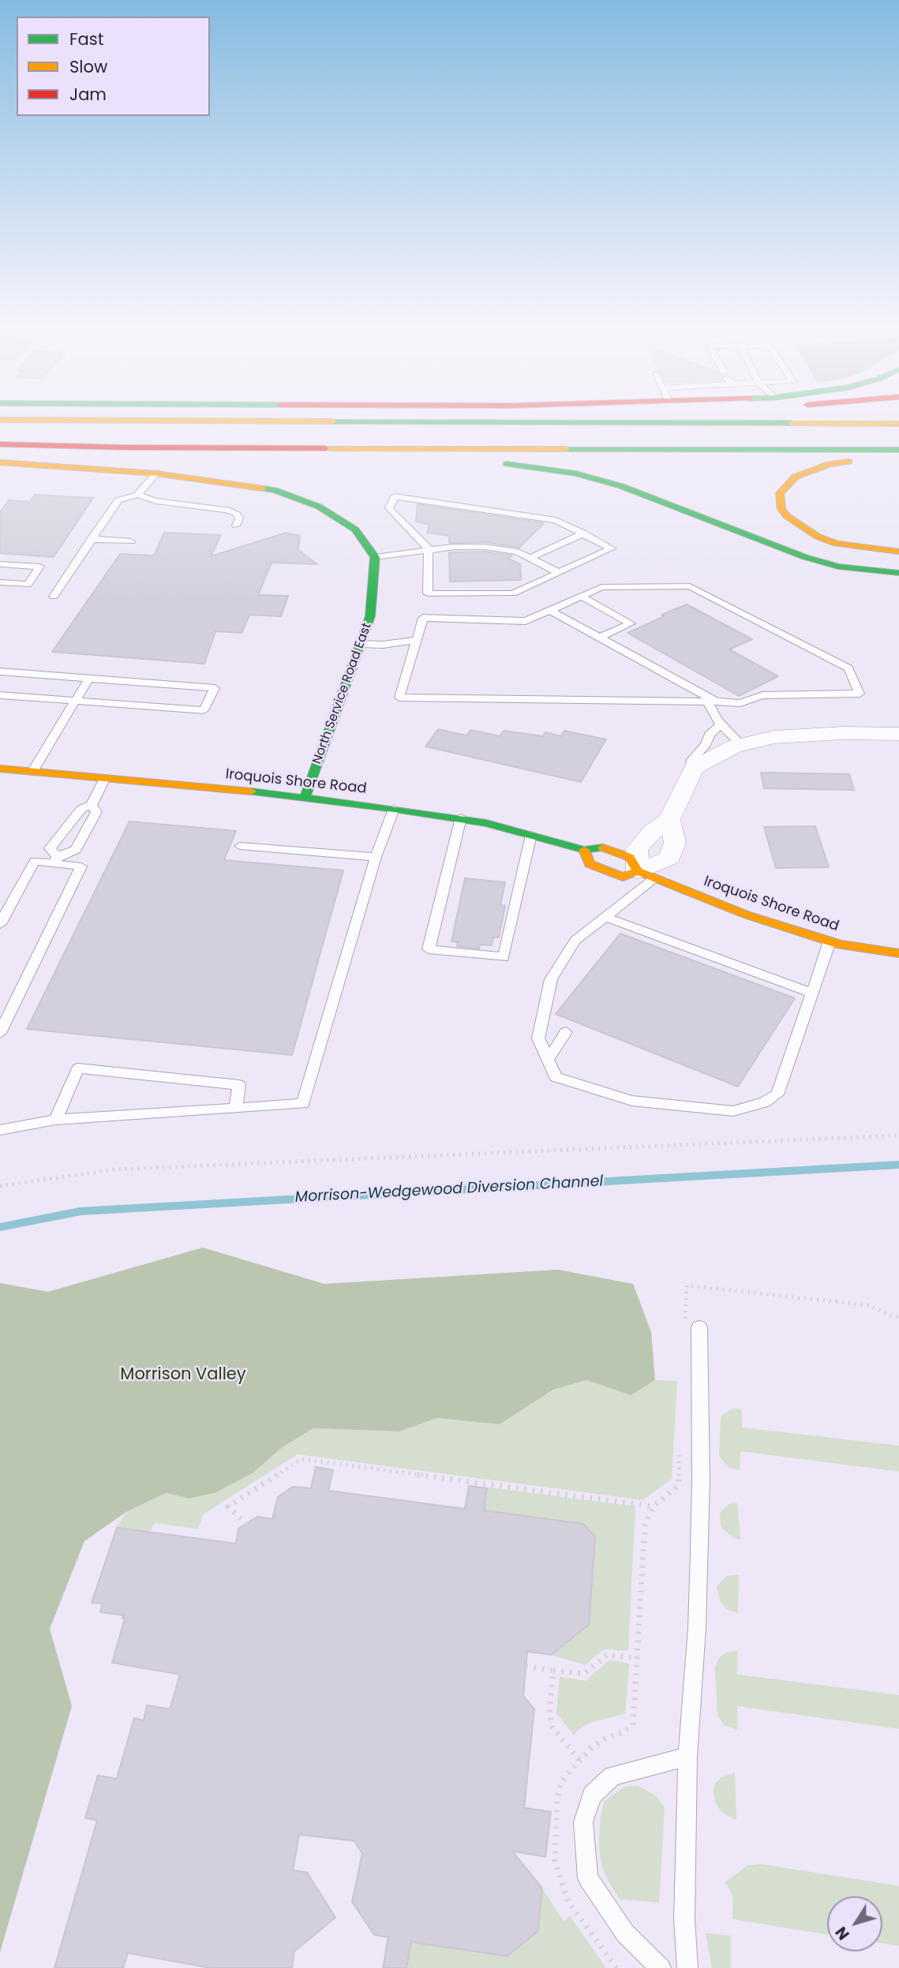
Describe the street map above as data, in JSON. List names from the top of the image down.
{
  "streets": {
    "main road": ["North Service Road East", "Iroquois Shore Road"]
  },
  "crossings": [
    ["North Service Road East", "Iroquois Shore Road"]
  ],
  "water": ["Morrison-Wedgewood Diversion Channel"],
  "parks": ["Morrison Valley"],
  "legend": ["Fast", "Slow", "Jam"],
  "north": "bottom left"
}
